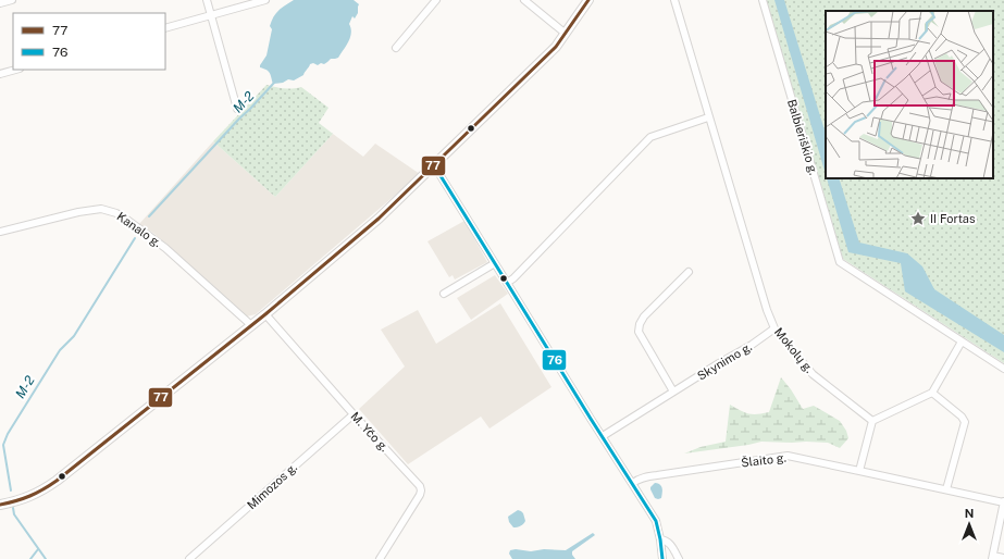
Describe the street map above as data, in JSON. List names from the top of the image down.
{
  "streets": {
    "street": [
      "Balbieriškio g.",
      "Kanalo g.",
      "Mokolų g.",
      "Skynimo g.",
      "M. Yčo g.",
      "Šlaito g.",
      "Mimozos g."
    ]
  },
  "crossings": [
    ["Mokolų g.", "Skynimo g."],
    ["M. Yčo g.", "Mimozos g."]
  ],
  "water": ["M-2"],
  "places": {
    "place": ["II Fortas"]
  },
  "lines": ["transit line 77", "transit line 76"],
  "legend": ["77", "76"],
  "north": "top"
}
